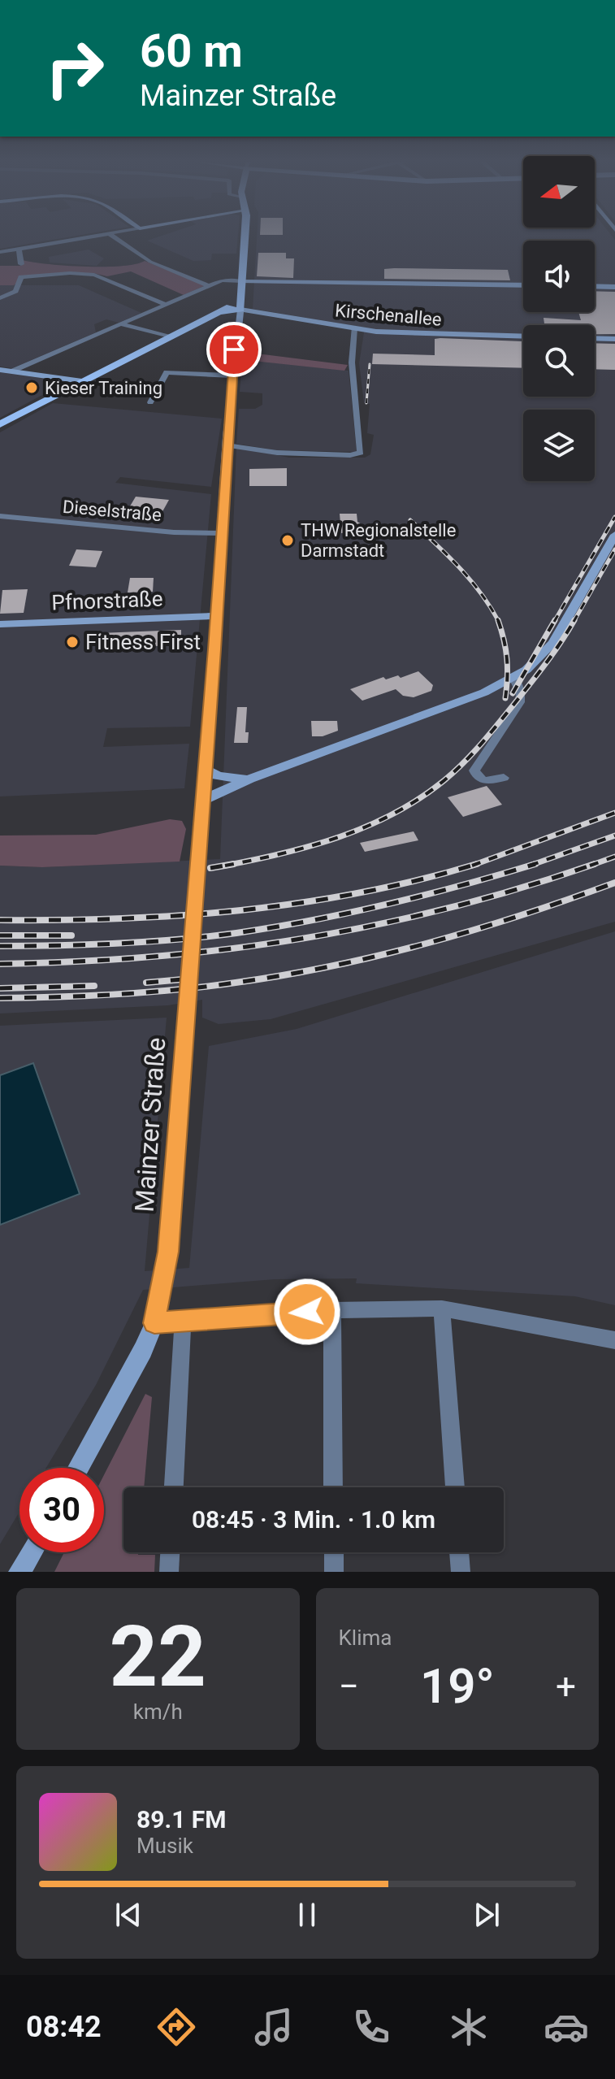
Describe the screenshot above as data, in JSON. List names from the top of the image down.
{
  "streets": {
    "street": [
      "Kirschenallee",
      "Dieselstraße",
      "Pfnorstraße",
      "Mainzer Straße"
    ]
  },
  "crossings": [
    ["Kirschenallee", "Mainzer Straße"],
    ["Dieselstraße", "Mainzer Straße"],
    ["Pfnorstraße", "Mainzer Straße"]
  ],
  "places": ["Kieser Training", "THW Regionalstelle Darmstadt", "Fitness First"],
  "north": "left",
  "page": {
    "turn": ["60 m", "Mainzer Straße"],
    "limit": "30",
    "trip": "08:45 · 3 Min. · 1.0 km",
    "tile": [
      ["22", "km/h"],
      "Klima"
    ],
    "heat": ["−", "19°", "+"],
    "song": ["89.1 FM", "Musik"],
    "tabs": "08:42"
  }
}
